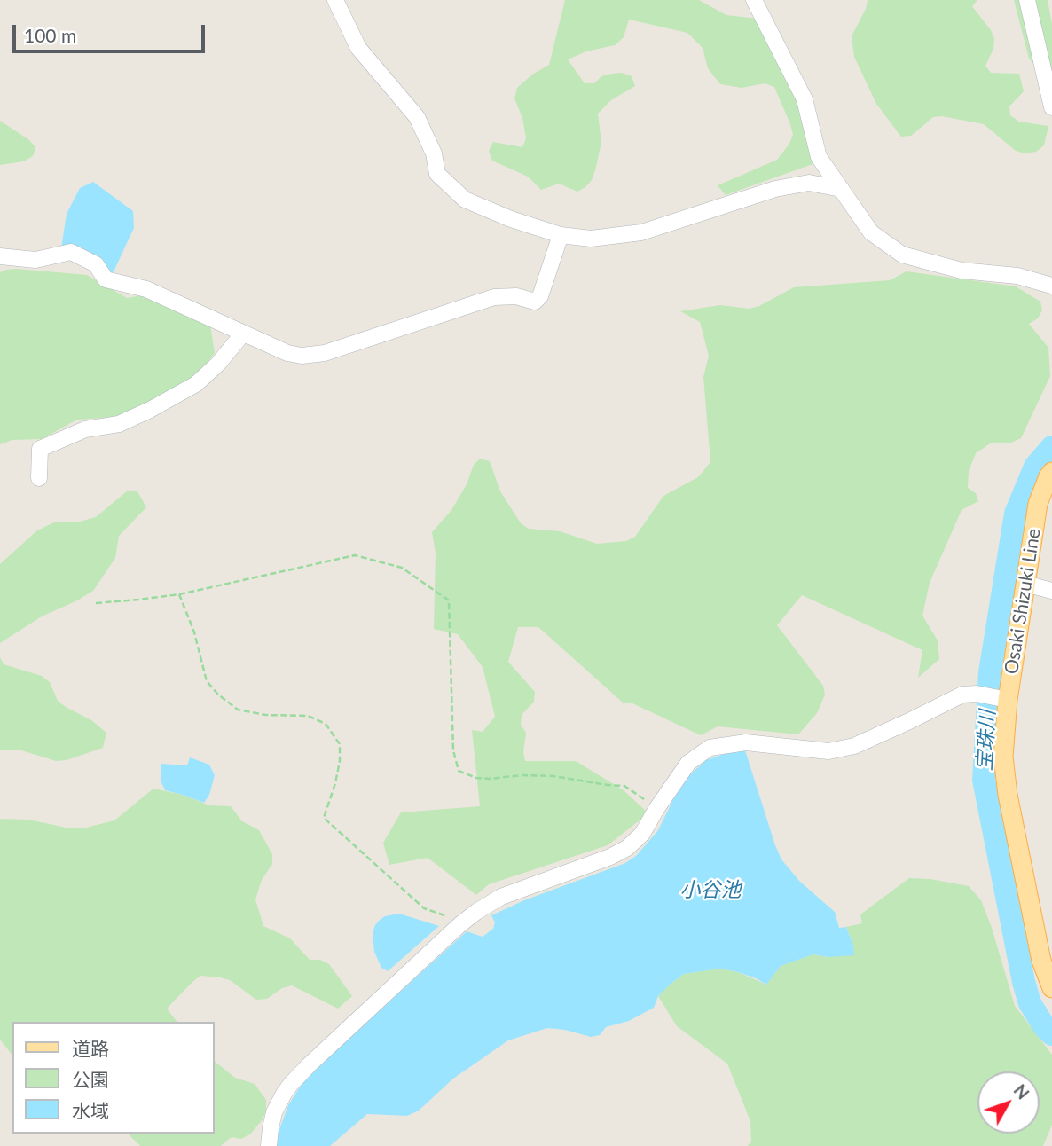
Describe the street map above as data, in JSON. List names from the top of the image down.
{
  "streets": {
    "main road": ["Osaki Shizuki Line"]
  },
  "water": ["宝珠川", "小谷池"],
  "legend": ["道路", "公園", "水域"],
  "scale_bar": "100 m",
  "north": "top right"
}
